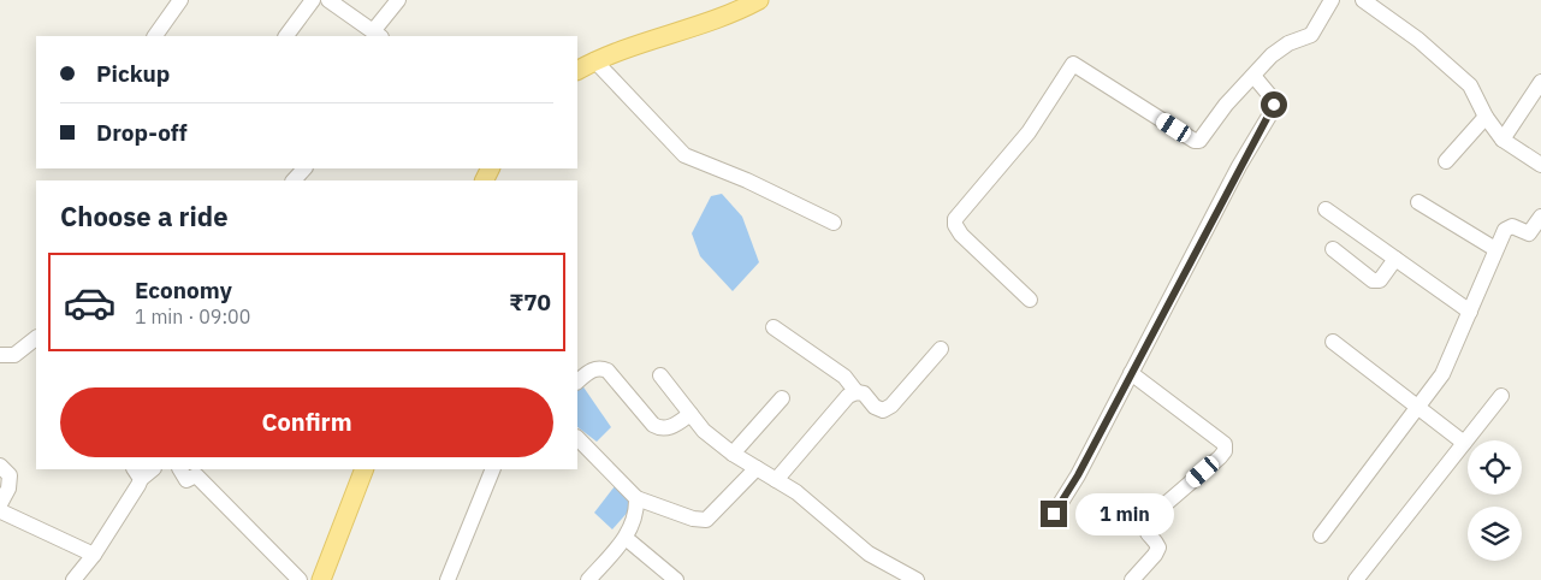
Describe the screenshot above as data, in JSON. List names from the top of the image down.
{
  "page": {
    "banner": ["Pickup", "Drop-off"],
    "heading": "Choose a ride",
    "list": [
      {
        "name": "Economy",
        "note": "1 min · 09:00",
        "value": "₹70"
      }
    ],
    "buttons": "Confirm",
    "bubble": "1 min"
  }
}
